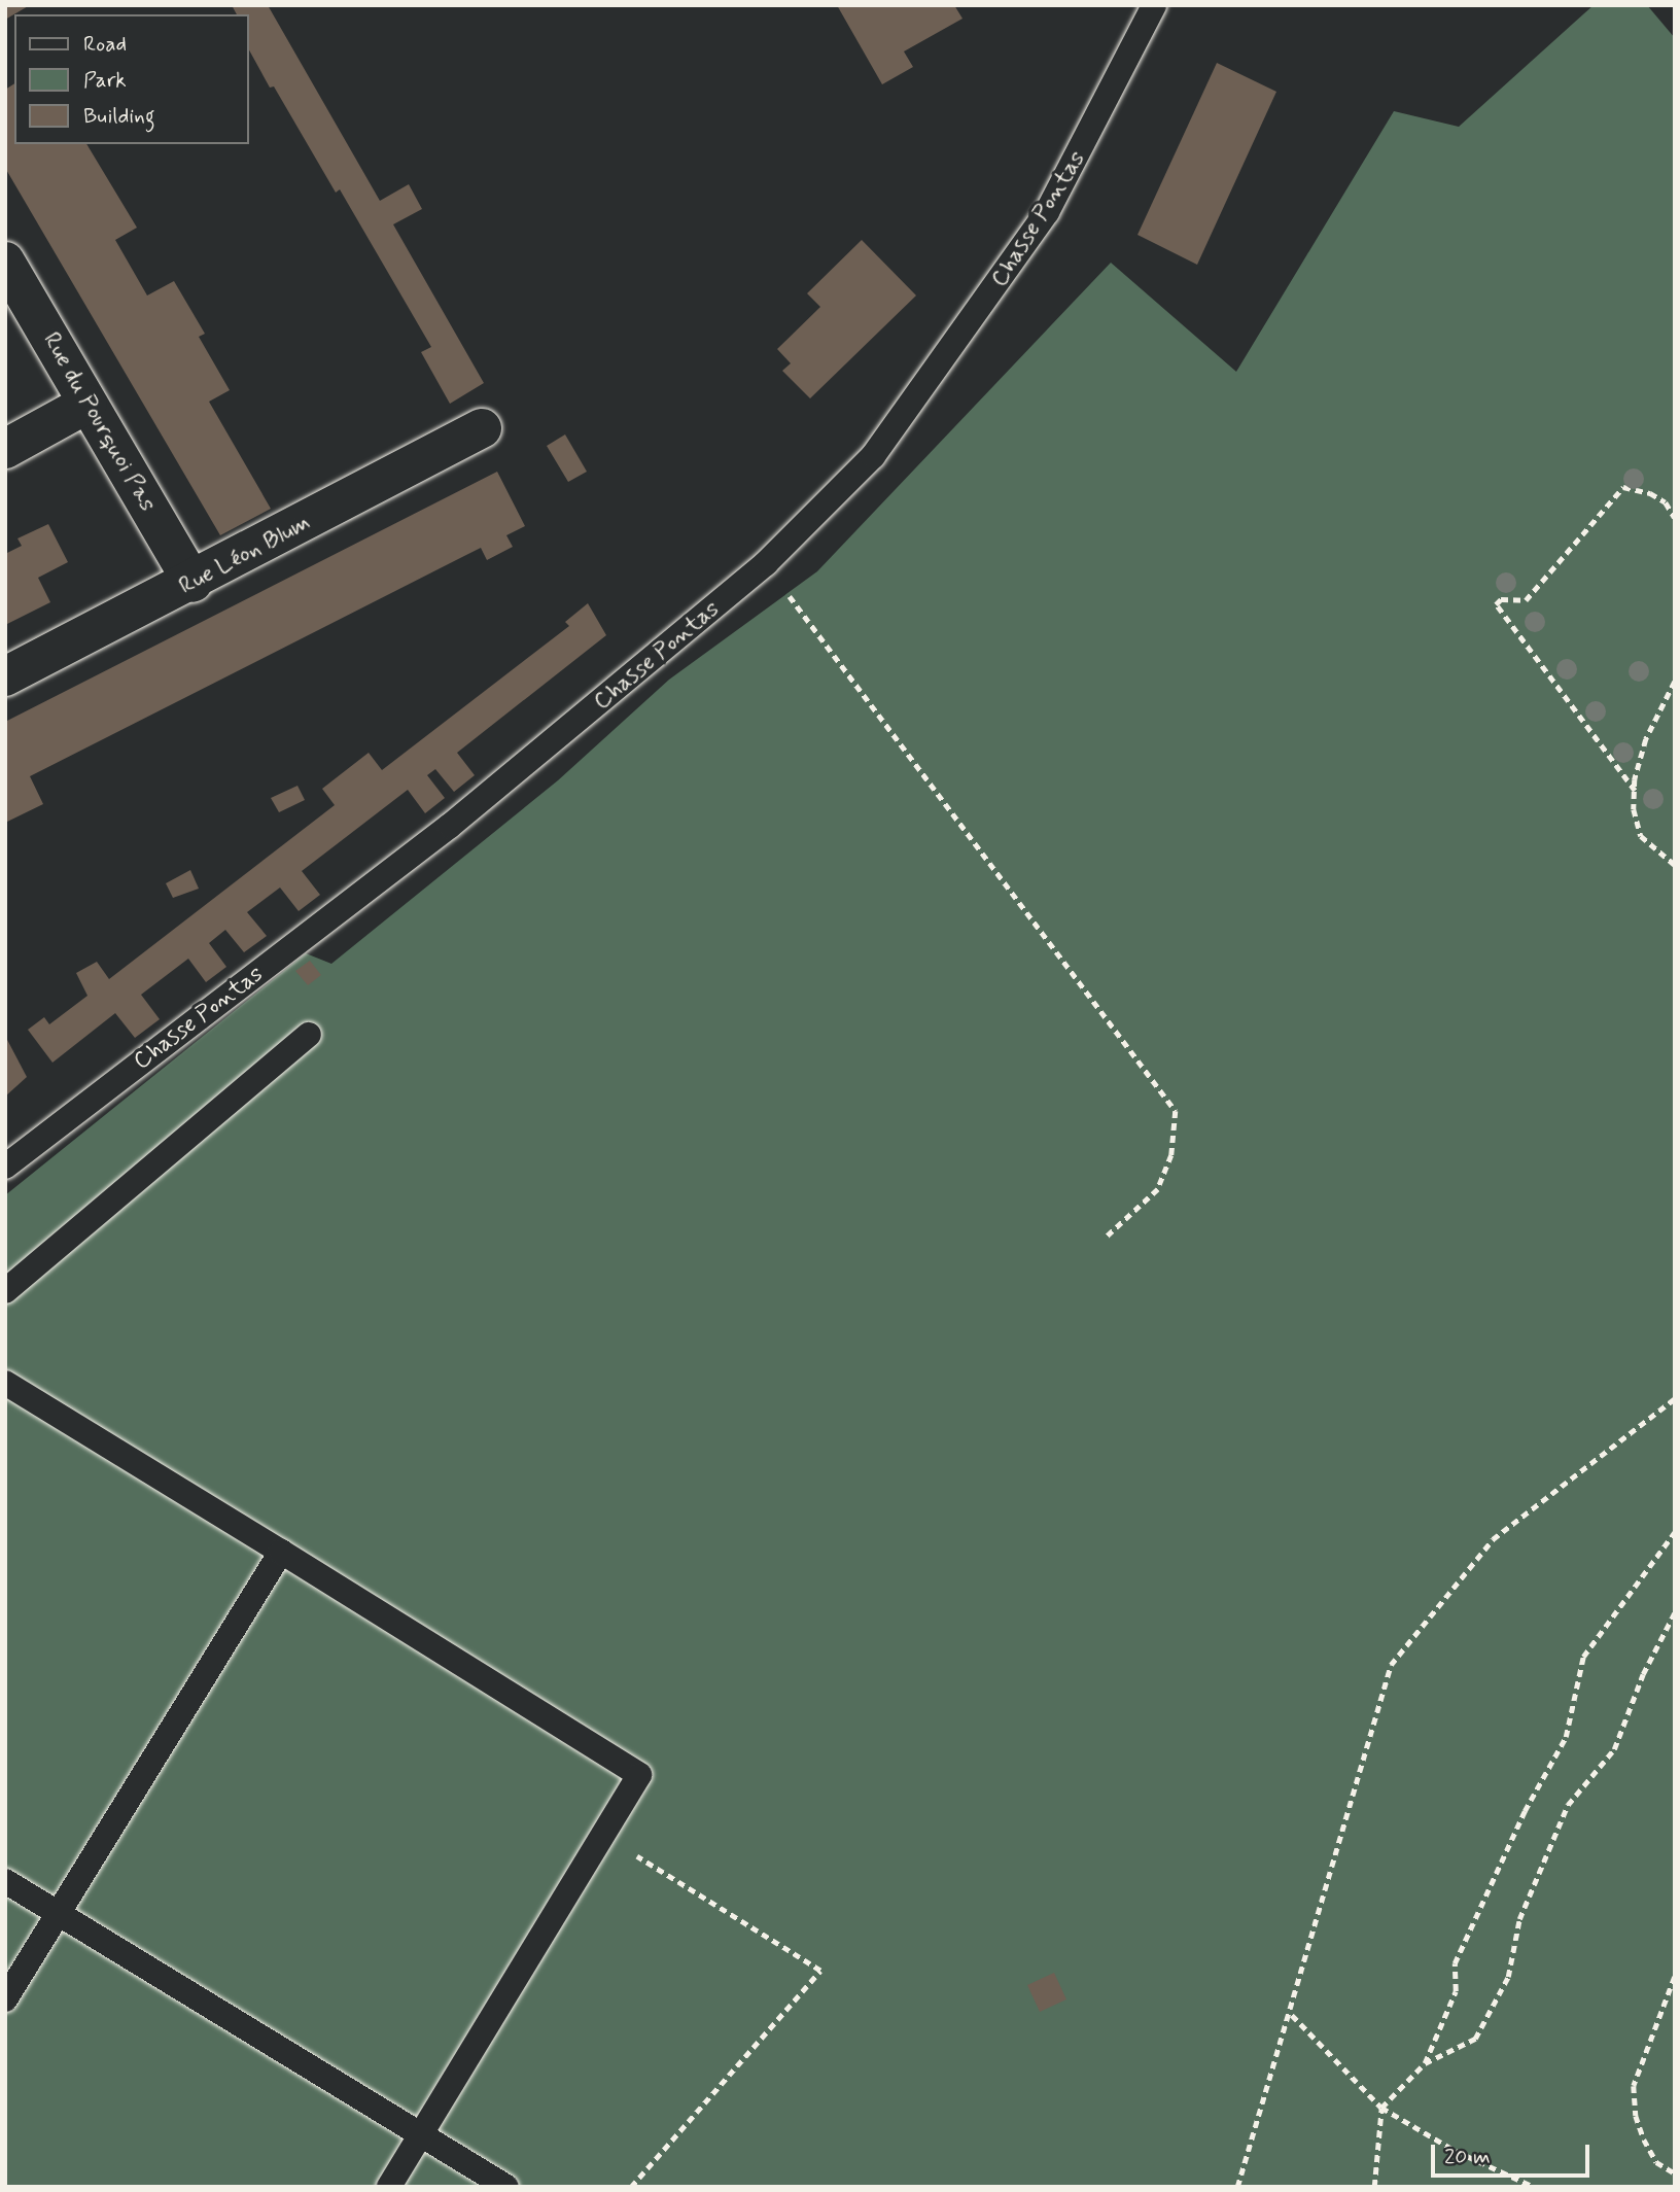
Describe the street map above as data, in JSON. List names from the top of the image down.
{
  "streets": {
    "street": ["Rue du Pourquoi Pas", "Rue Léon Blum"],
    "lane": ["Chasse Pontas"]
  },
  "crossings": [
    ["Rue du Pourquoi Pas", "Rue Léon Blum"]
  ],
  "legend": ["Road", "Park", "Building"],
  "scale_bar": "20 m"
}
